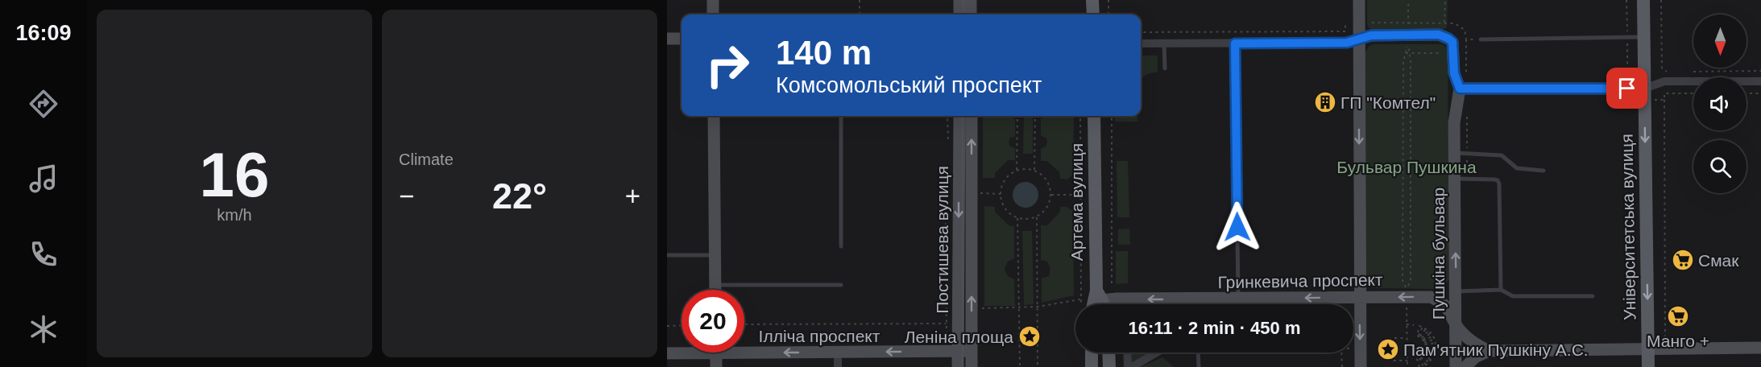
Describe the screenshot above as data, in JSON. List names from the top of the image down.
{
  "streets": {
    "main road": ["Артема вулиця", "Університетська вулиця"],
    "street": [
      "Постишева вулиця",
      "Пушкіна бульвар",
      "Гринкевича проспект",
      "Ілліча проспект"
    ]
  },
  "crossings": [
    ["Артема вулиця", "Гринкевича проспект"],
    ["Постишева вулиця", "Ілліча проспект"],
    ["Пушкіна бульвар", "Гринкевича проспект"]
  ],
  "one_way": ["Університетська вулиця", "Гринкевича проспект", "Ілліча проспект"],
  "parks": ["Бульвар Пушкина"],
  "places": {
    "building": ["ГП \"Комтел\""],
    "supermarket": ["Смак", "Манго +"],
    "place": ["Леніна площа", "Пам'ятник Пушкіну А.С."]
  },
  "north": "bottom",
  "page": {
    "tabs": "16:09",
    "tile": [
      ["16", "km/h"],
      "Climate"
    ],
    "turn": ["140 m", "Комсомольський проспект"],
    "heat": ["−", "22°", "+"],
    "limit": "20",
    "trip": "16:11 · 2 min · 450 m"
  }
}
